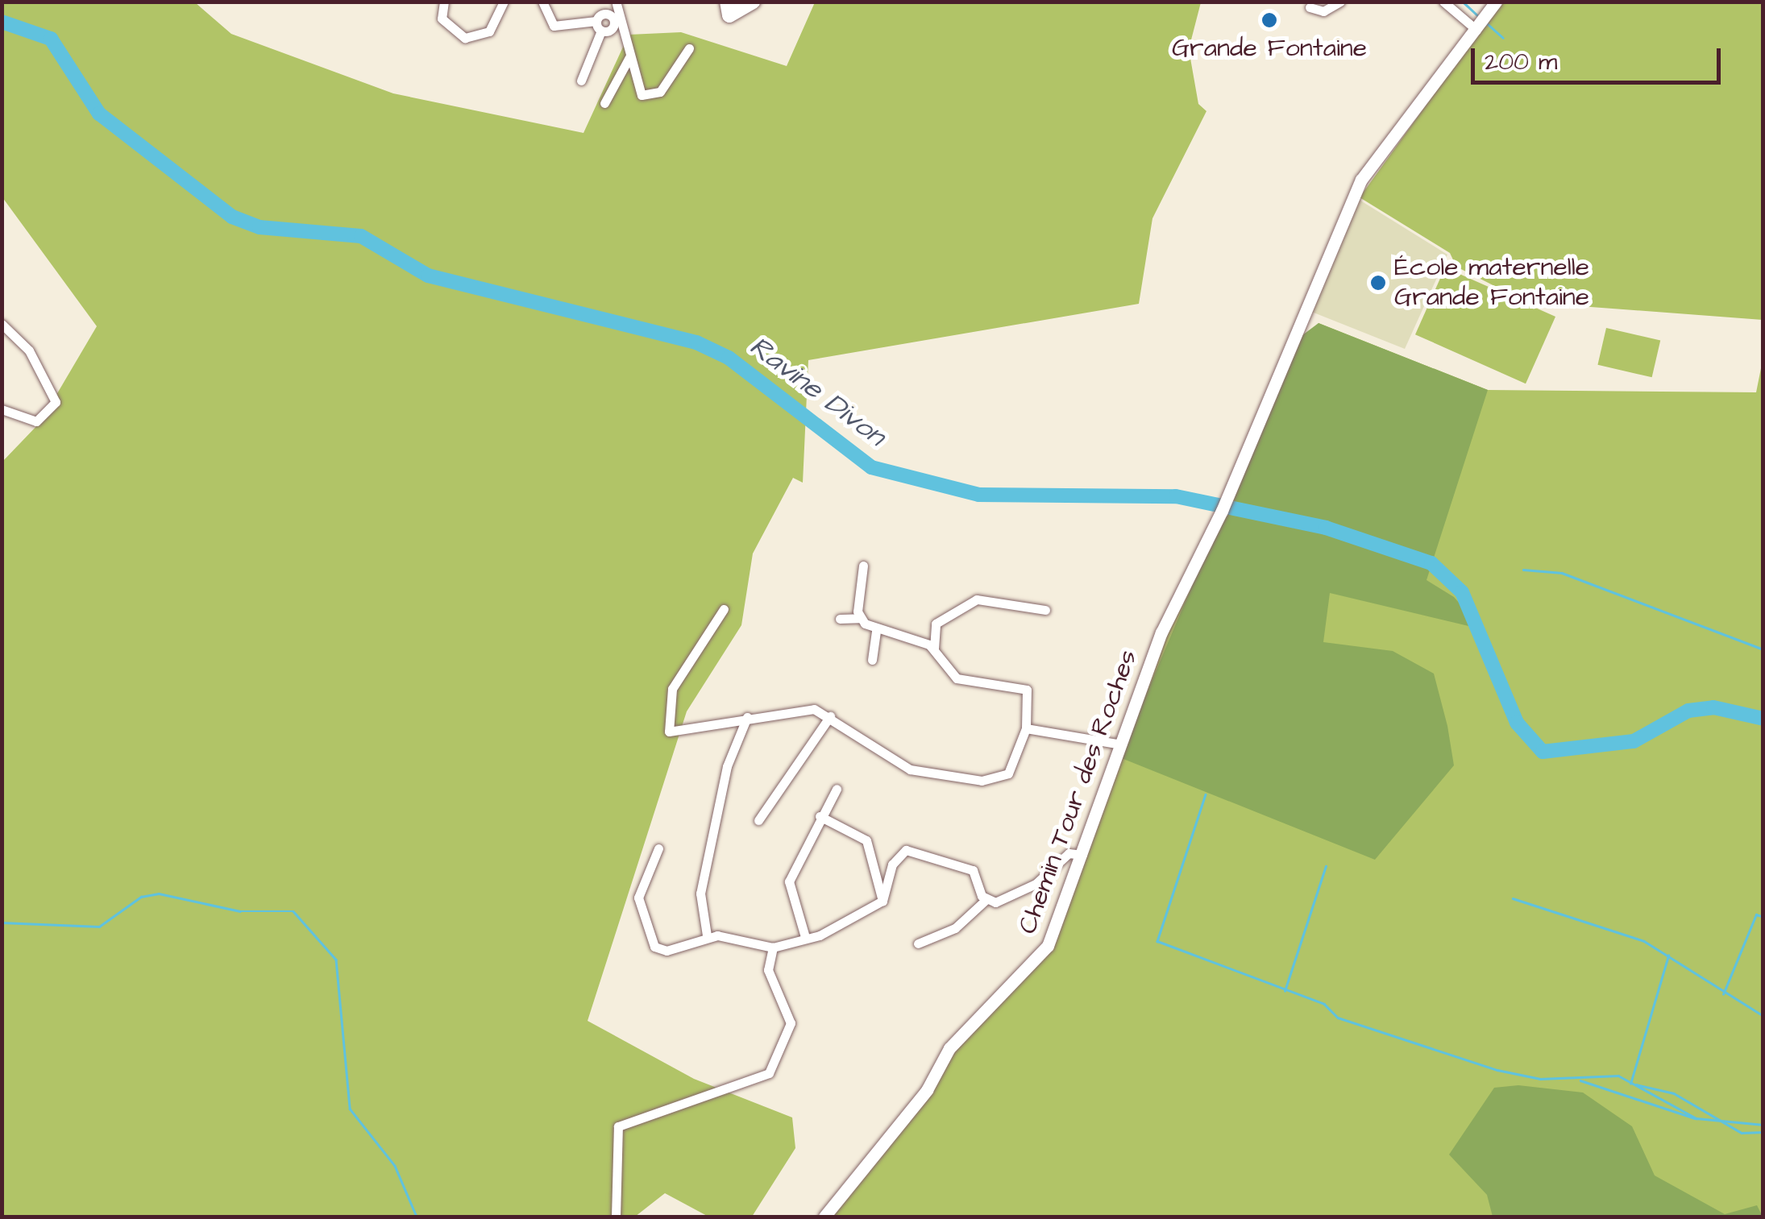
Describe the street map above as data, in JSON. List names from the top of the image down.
{
  "streets": {
    "street": ["Chemin Tour des Roches"]
  },
  "water": ["Ravine Divon"],
  "places": ["Grande Fontaine", "École maternelle Grande Fontaine"],
  "scale_bar": "200 m"
}
